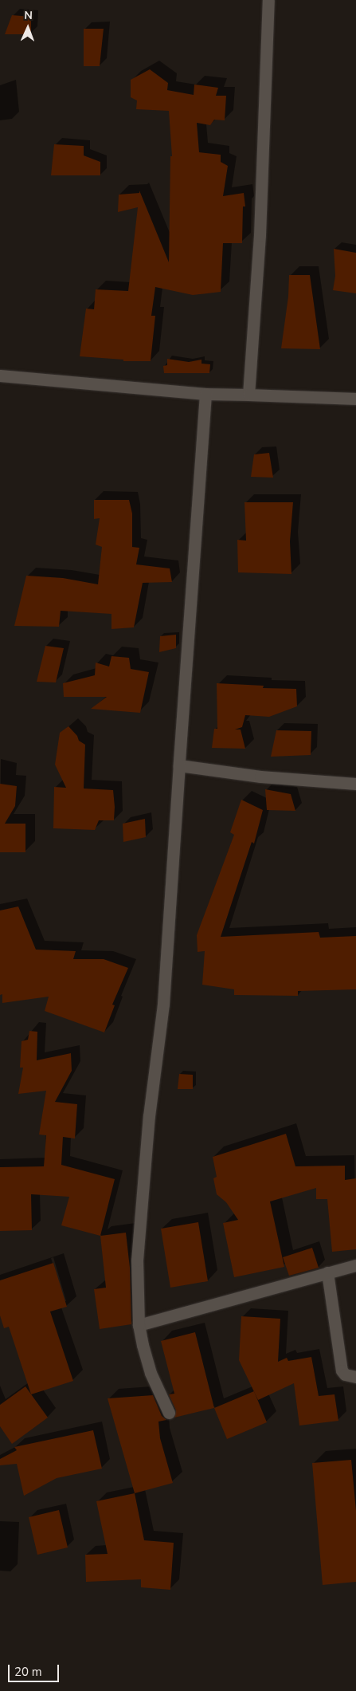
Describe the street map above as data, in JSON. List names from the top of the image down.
{
  "scale_bar": "20 m",
  "north": "top"
}
